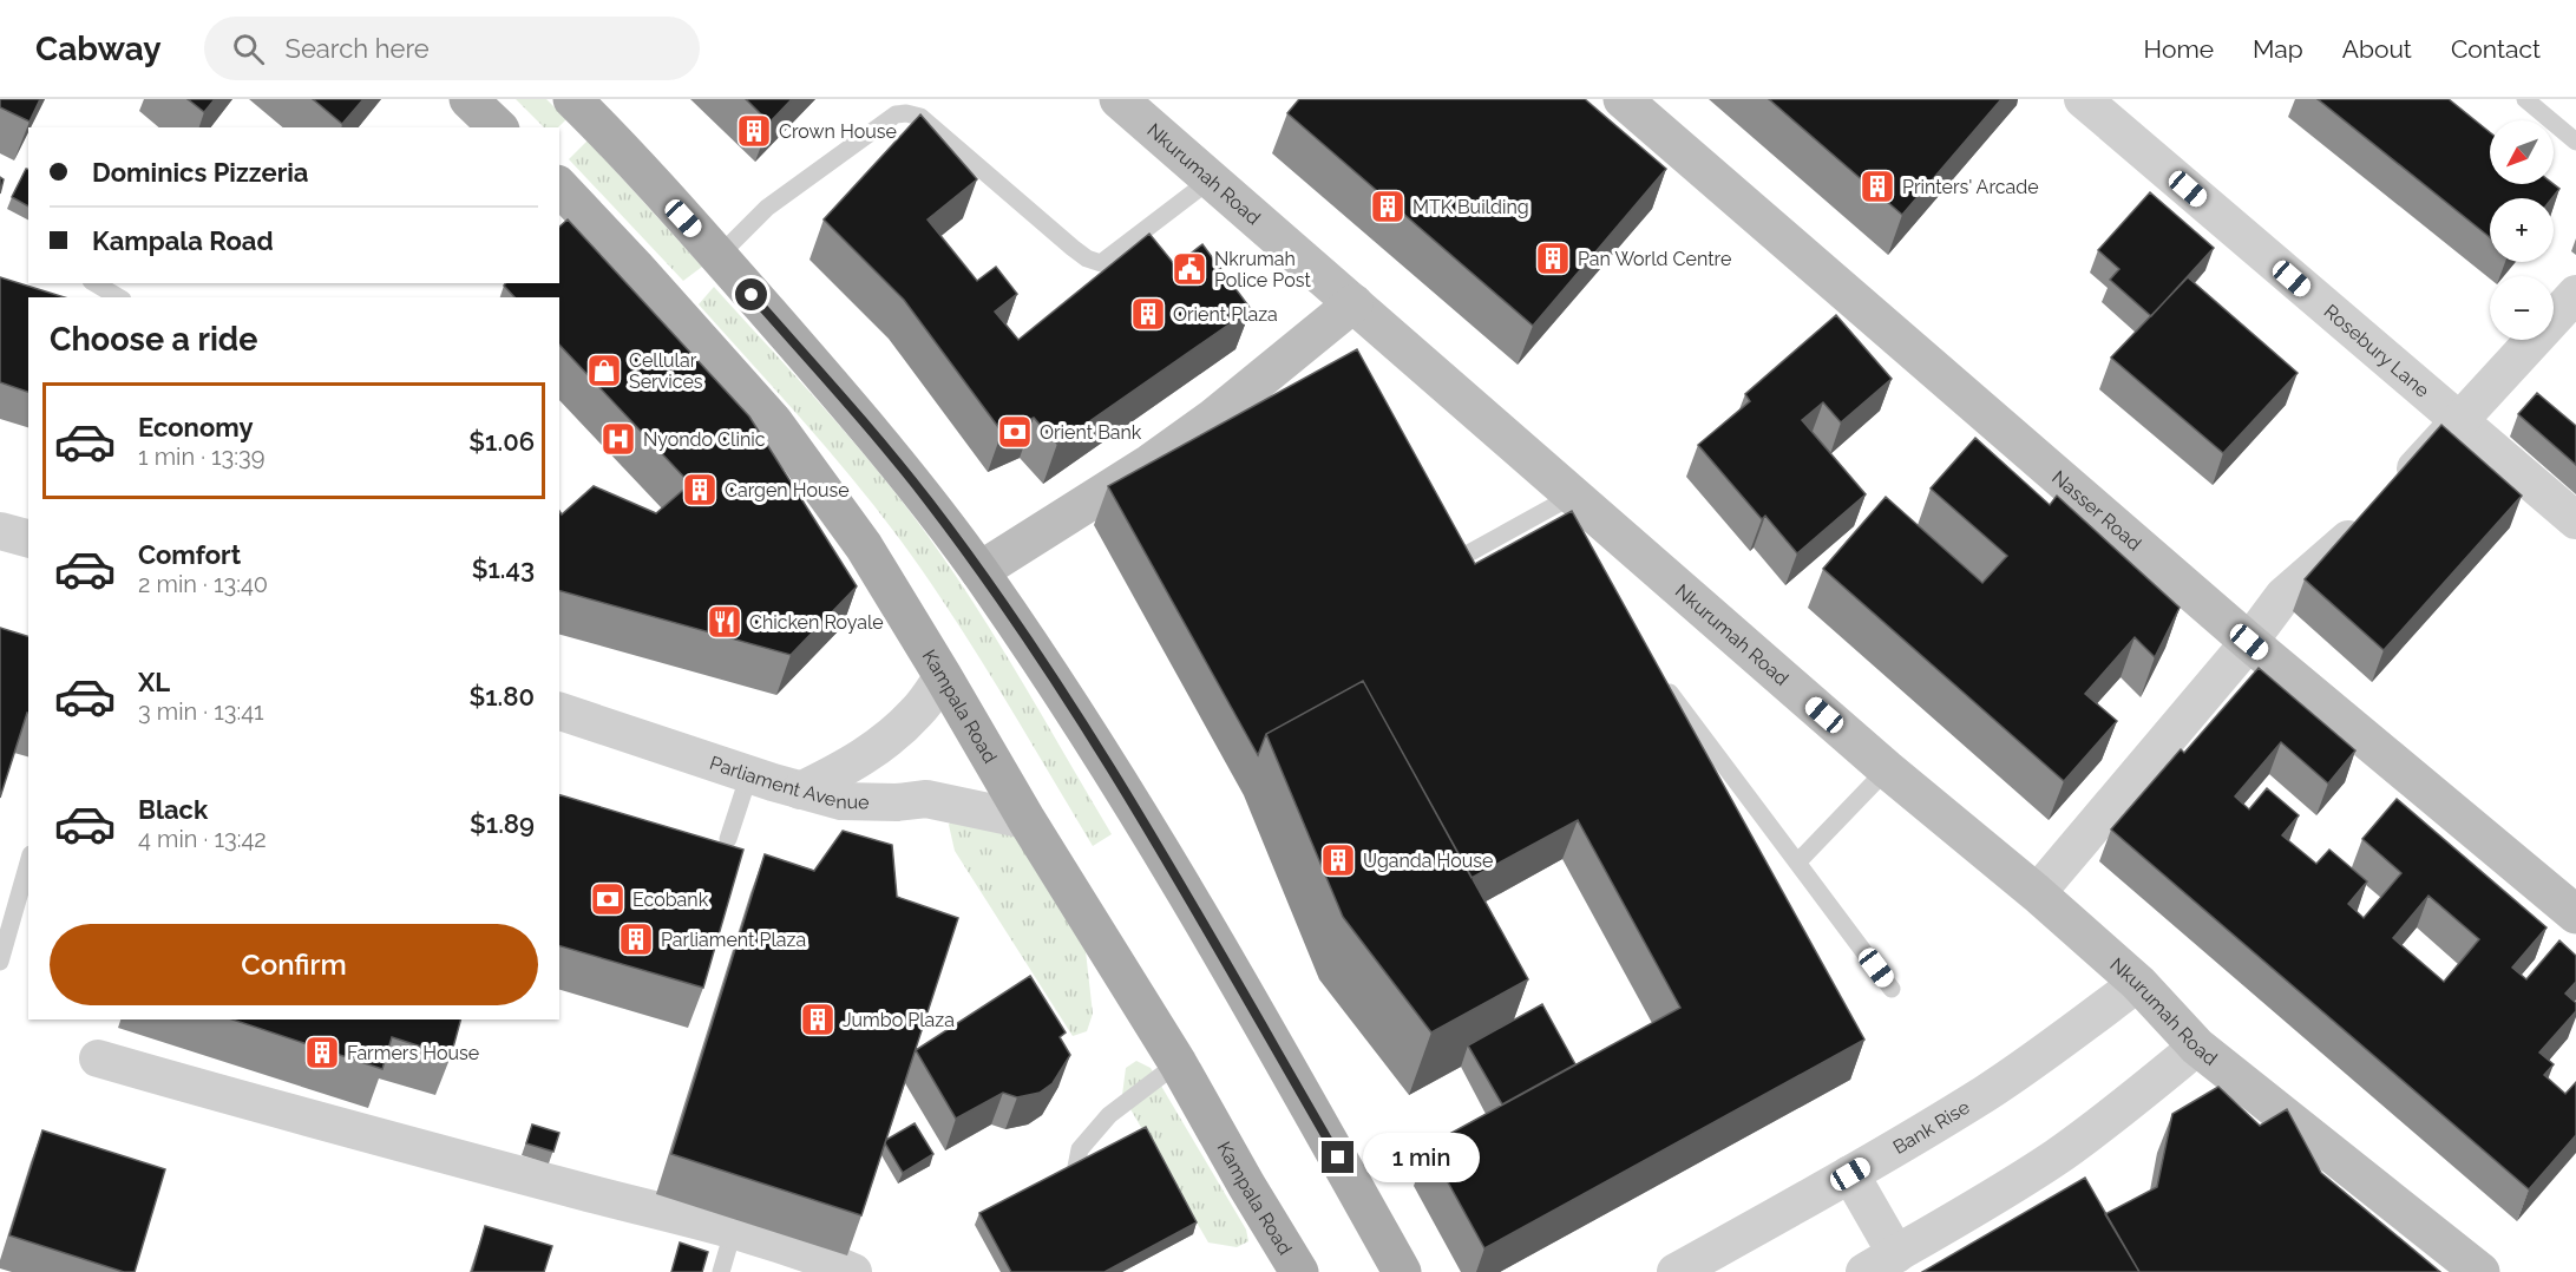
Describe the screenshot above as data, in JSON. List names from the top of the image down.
{
  "streets": {
    "main road": ["Kampala Road"],
    "street": [
      "Nkurumah Road",
      "Rosebury Lane",
      "Nasser Road",
      "Parliament Avenue",
      "Bank Rise"
    ]
  },
  "crossings": [
    ["Nkurumah Road", "Bank Rise"],
    ["Kampala Road", "Parliament Avenue"]
  ],
  "places": {
    "building": [
      "Crown House",
      "Printers' Arcade",
      "MTK Building",
      "Pan World Centre",
      "Orient Plaza",
      "Cargen House",
      "Uganda House",
      "Parliament Plaza",
      "Jumbo Plaza",
      "Farmers House"
    ],
    "public building": ["Nkrumah Police Post"],
    "shop": ["Cellular Services"],
    "bank": ["Orient Bank", "Ecobank"],
    "hospital": ["Nyondo Clinic"],
    "restaurant": ["Chicken Royale"]
  },
  "north": "bottom left",
  "page": {
    "header": "Cabway",
    "search": "Search here",
    "nav": [
      "Home",
      "Map",
      "About",
      "Contact"
    ],
    "map_buttons": ["+", "−"],
    "banner": ["Dominics Pizzeria", "Kampala Road"],
    "heading": "Choose a ride",
    "list": [
      {
        "name": "Economy",
        "note": "1 min · 13:39",
        "value": "$1.06"
      },
      {
        "name": "Comfort",
        "note": "2 min · 13:40",
        "value": "$1.43"
      },
      {
        "name": "XL",
        "note": "3 min · 13:41",
        "value": "$1.80"
      },
      {
        "name": "Black",
        "note": "4 min · 13:42",
        "value": "$1.89"
      }
    ],
    "buttons": "Confirm",
    "bubble": "1 min"
  }
}
